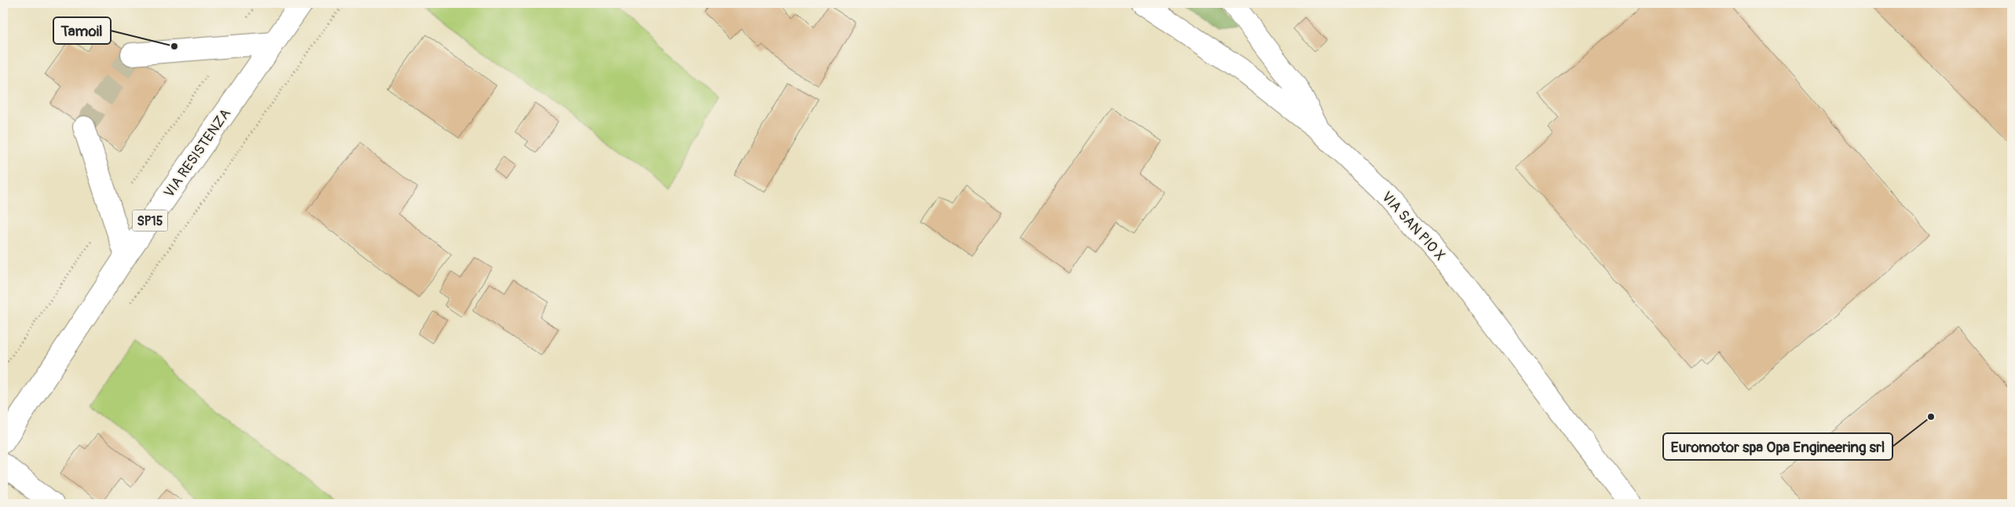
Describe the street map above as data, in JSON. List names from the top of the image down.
{
  "streets": {
    "street": ["VIA RESISTENZA", "SP15", "VIA SAN PIO X"]
  },
  "places": ["Tamoil", "Euromotor spa Opa Engineering srl"]
}
